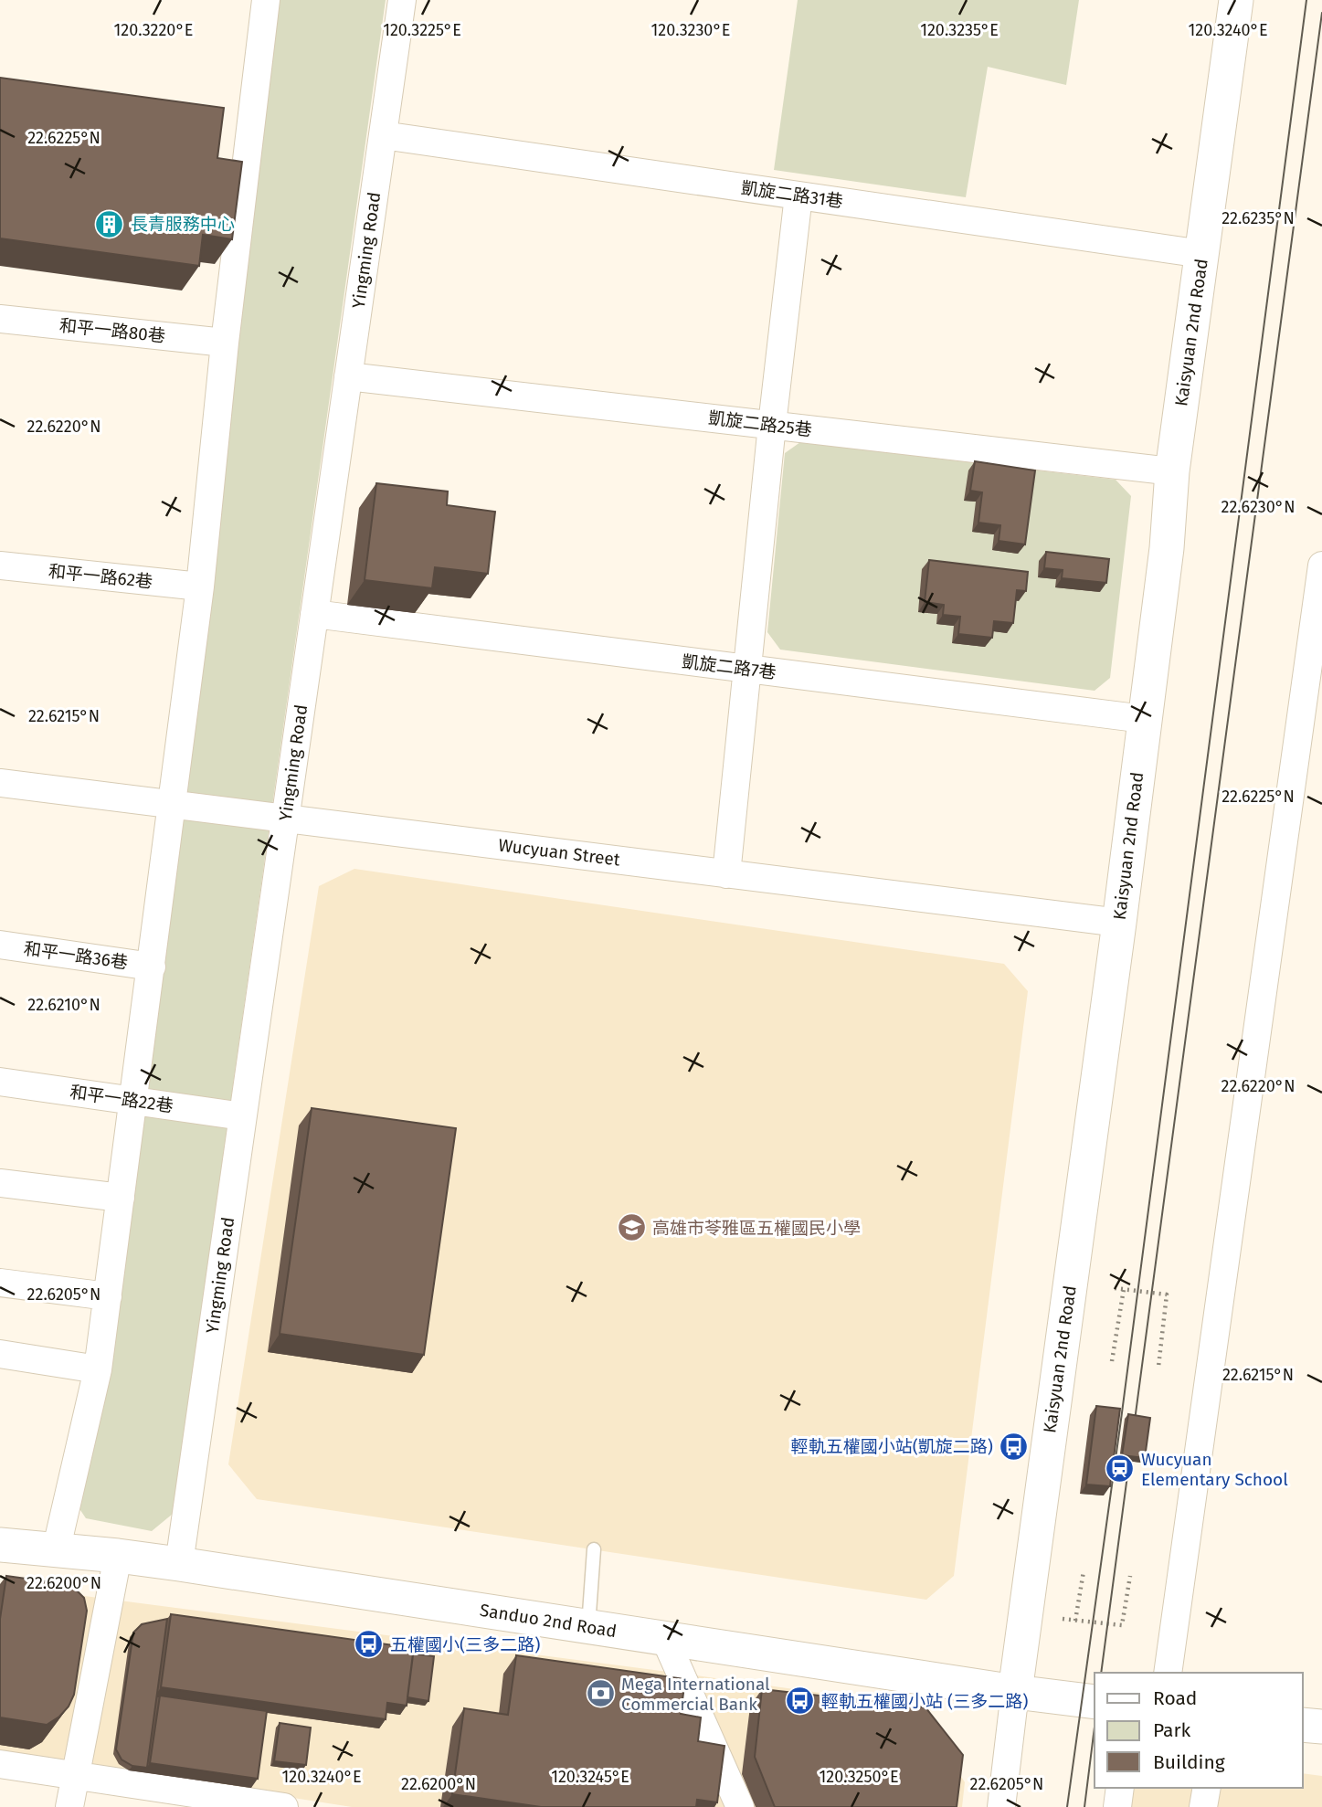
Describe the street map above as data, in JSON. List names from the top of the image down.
{
  "streets": {
    "street": [
      "凱旋二路31巷",
      "Yingming Road",
      "和平一路80巷",
      "Kaisyuan 2nd Road",
      "凱旋二路25巷",
      "和平一路62巷",
      "凱旋二路7巷",
      "Wucyuan Street",
      "和平一路36巷",
      "和平一路22巷",
      "Sanduo 2nd Road"
    ]
  },
  "crossings": [
    ["凱旋二路31巷", "Yingming Road"],
    ["凱旋二路31巷", "Kaisyuan 2nd Road"],
    ["Yingming Road", "凱旋二路25巷"],
    ["Yingming Road", "凱旋二路7巷"],
    ["Yingming Road", "Wucyuan Street"],
    ["Yingming Road", "和平一路22巷"],
    ["Yingming Road", "Sanduo 2nd Road"],
    ["Kaisyuan 2nd Road", "凱旋二路25巷"],
    ["Kaisyuan 2nd Road", "凱旋二路7巷"],
    ["Kaisyuan 2nd Road", "Wucyuan Street"],
    ["Kaisyuan 2nd Road", "Sanduo 2nd Road"]
  ],
  "places": {
    "building": ["長青服務中心"],
    "school or university": ["高雄市苓雅區五權國民小學"],
    "bus stop": ["輕軌五權國小站(凱旋二路)", "五權國小(三多二路)", "輕軌五權國小站 (三多二路)"],
    "station": ["Wucyuan Elementary School"],
    "bank": ["Mega International Commercial Bank"]
  },
  "legend": ["Road", "Park", "Building"],
  "coordinates": [
    "120.3220°E",
    "120.3225°E",
    "120.3230°E",
    "120.3235°E",
    "120.3240°E",
    "22.6225°N",
    "22.6235°N",
    "22.6220°N",
    "22.6230°N",
    "22.6215°N",
    "22.6210°N",
    "22.6205°N",
    "22.6200°N",
    "120.3245°E",
    "120.3250°E"
  ]
}
